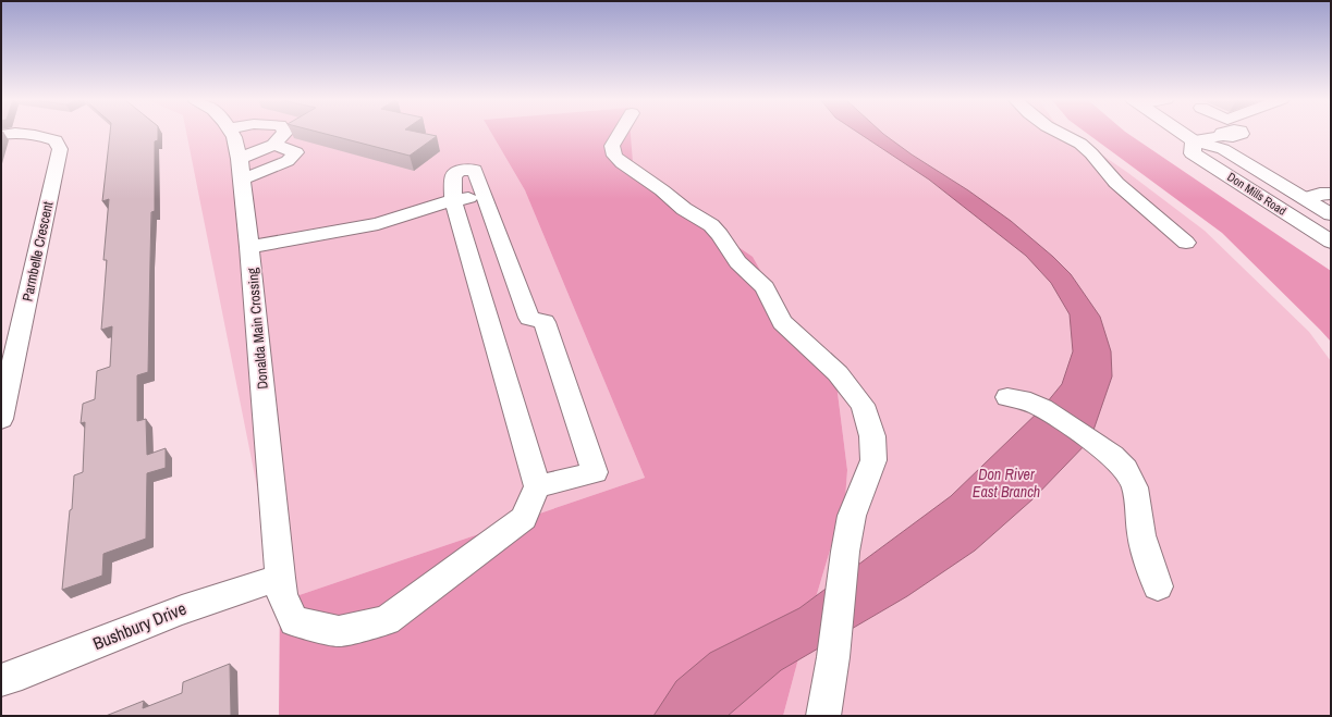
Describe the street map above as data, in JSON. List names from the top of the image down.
{
  "streets": {
    "main road": ["Don Mills Road"],
    "street": ["Parmbelle Crescent", "Donalda Main Crossing", "Bushbury Drive"]
  },
  "crossings": [
    ["Donalda Main Crossing", "Bushbury Drive"]
  ],
  "water": ["Don River East Branch"]
}
